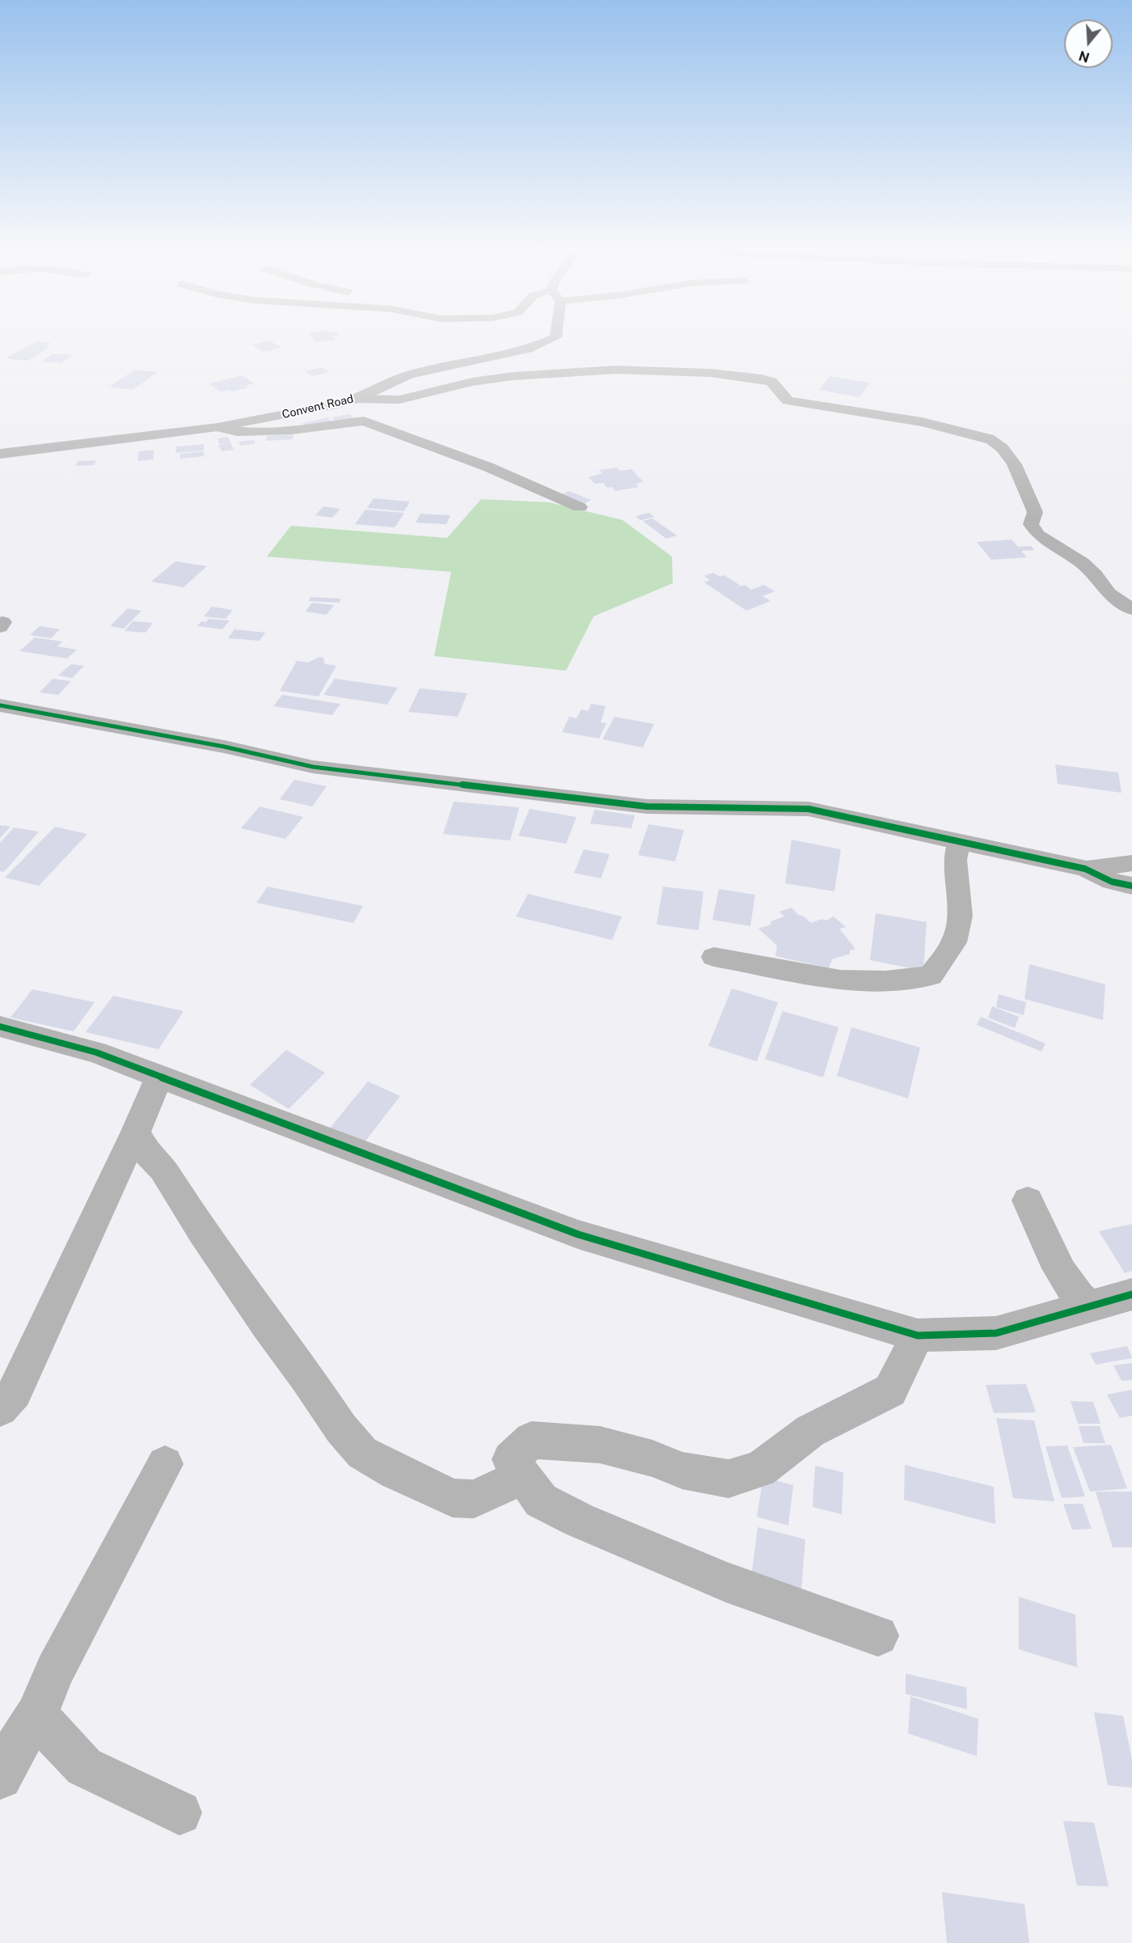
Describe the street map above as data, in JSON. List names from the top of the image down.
{
  "streets": {
    "main road": ["Convent Road"]
  },
  "north": "bottom"
}
